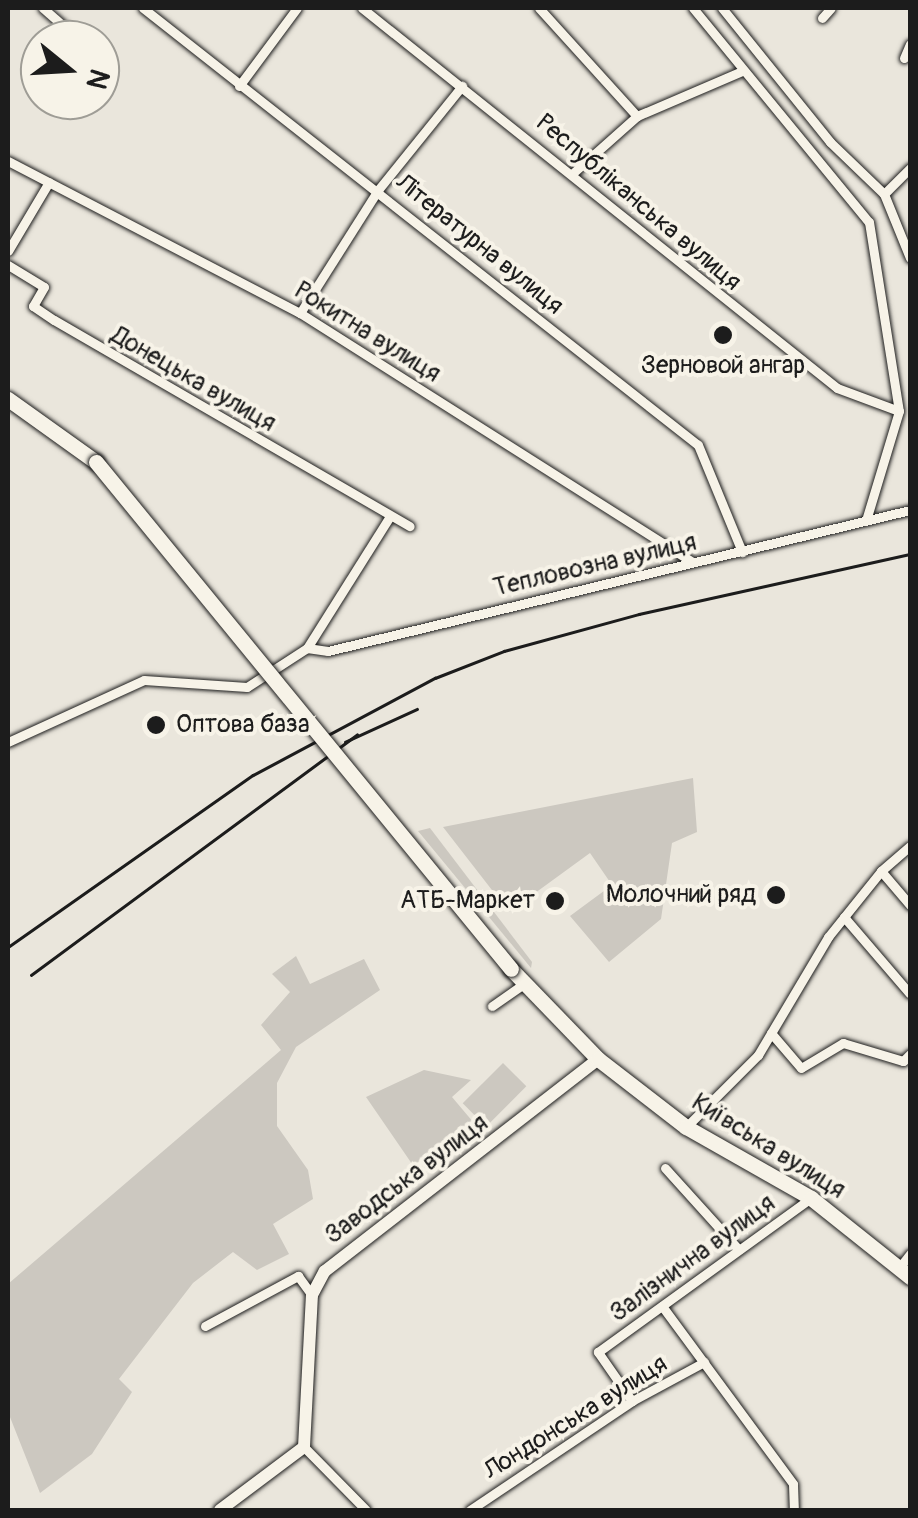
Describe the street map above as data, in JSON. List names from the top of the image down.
{
  "streets": {
    "main road": ["Київська вулиця"],
    "street": [
      "Республіканська вулиця",
      "Літературна вулиця",
      "Рокитна вулиця",
      "Донецька вулиця",
      "Тепловозна вулиця",
      "Заводська вулиця",
      "Залізнична вулиця",
      "Лондонська вулиця"
    ]
  },
  "crossings": [
    ["Літературна вулиця", "Тепловозна вулиця"],
    ["Рокитна вулиця", "Тепловозна вулиця"],
    ["Київська вулиця", "Заводська вулиця"],
    ["Київська вулиця", "Залізнична вулиця"],
    ["Залізнична вулиця", "Лондонська вулиця"]
  ],
  "places": [
    "Зерновой ангар",
    "Оптова база",
    "Молочний ряд",
    "АТБ-Маркет"
  ],
  "north": "right"
}
